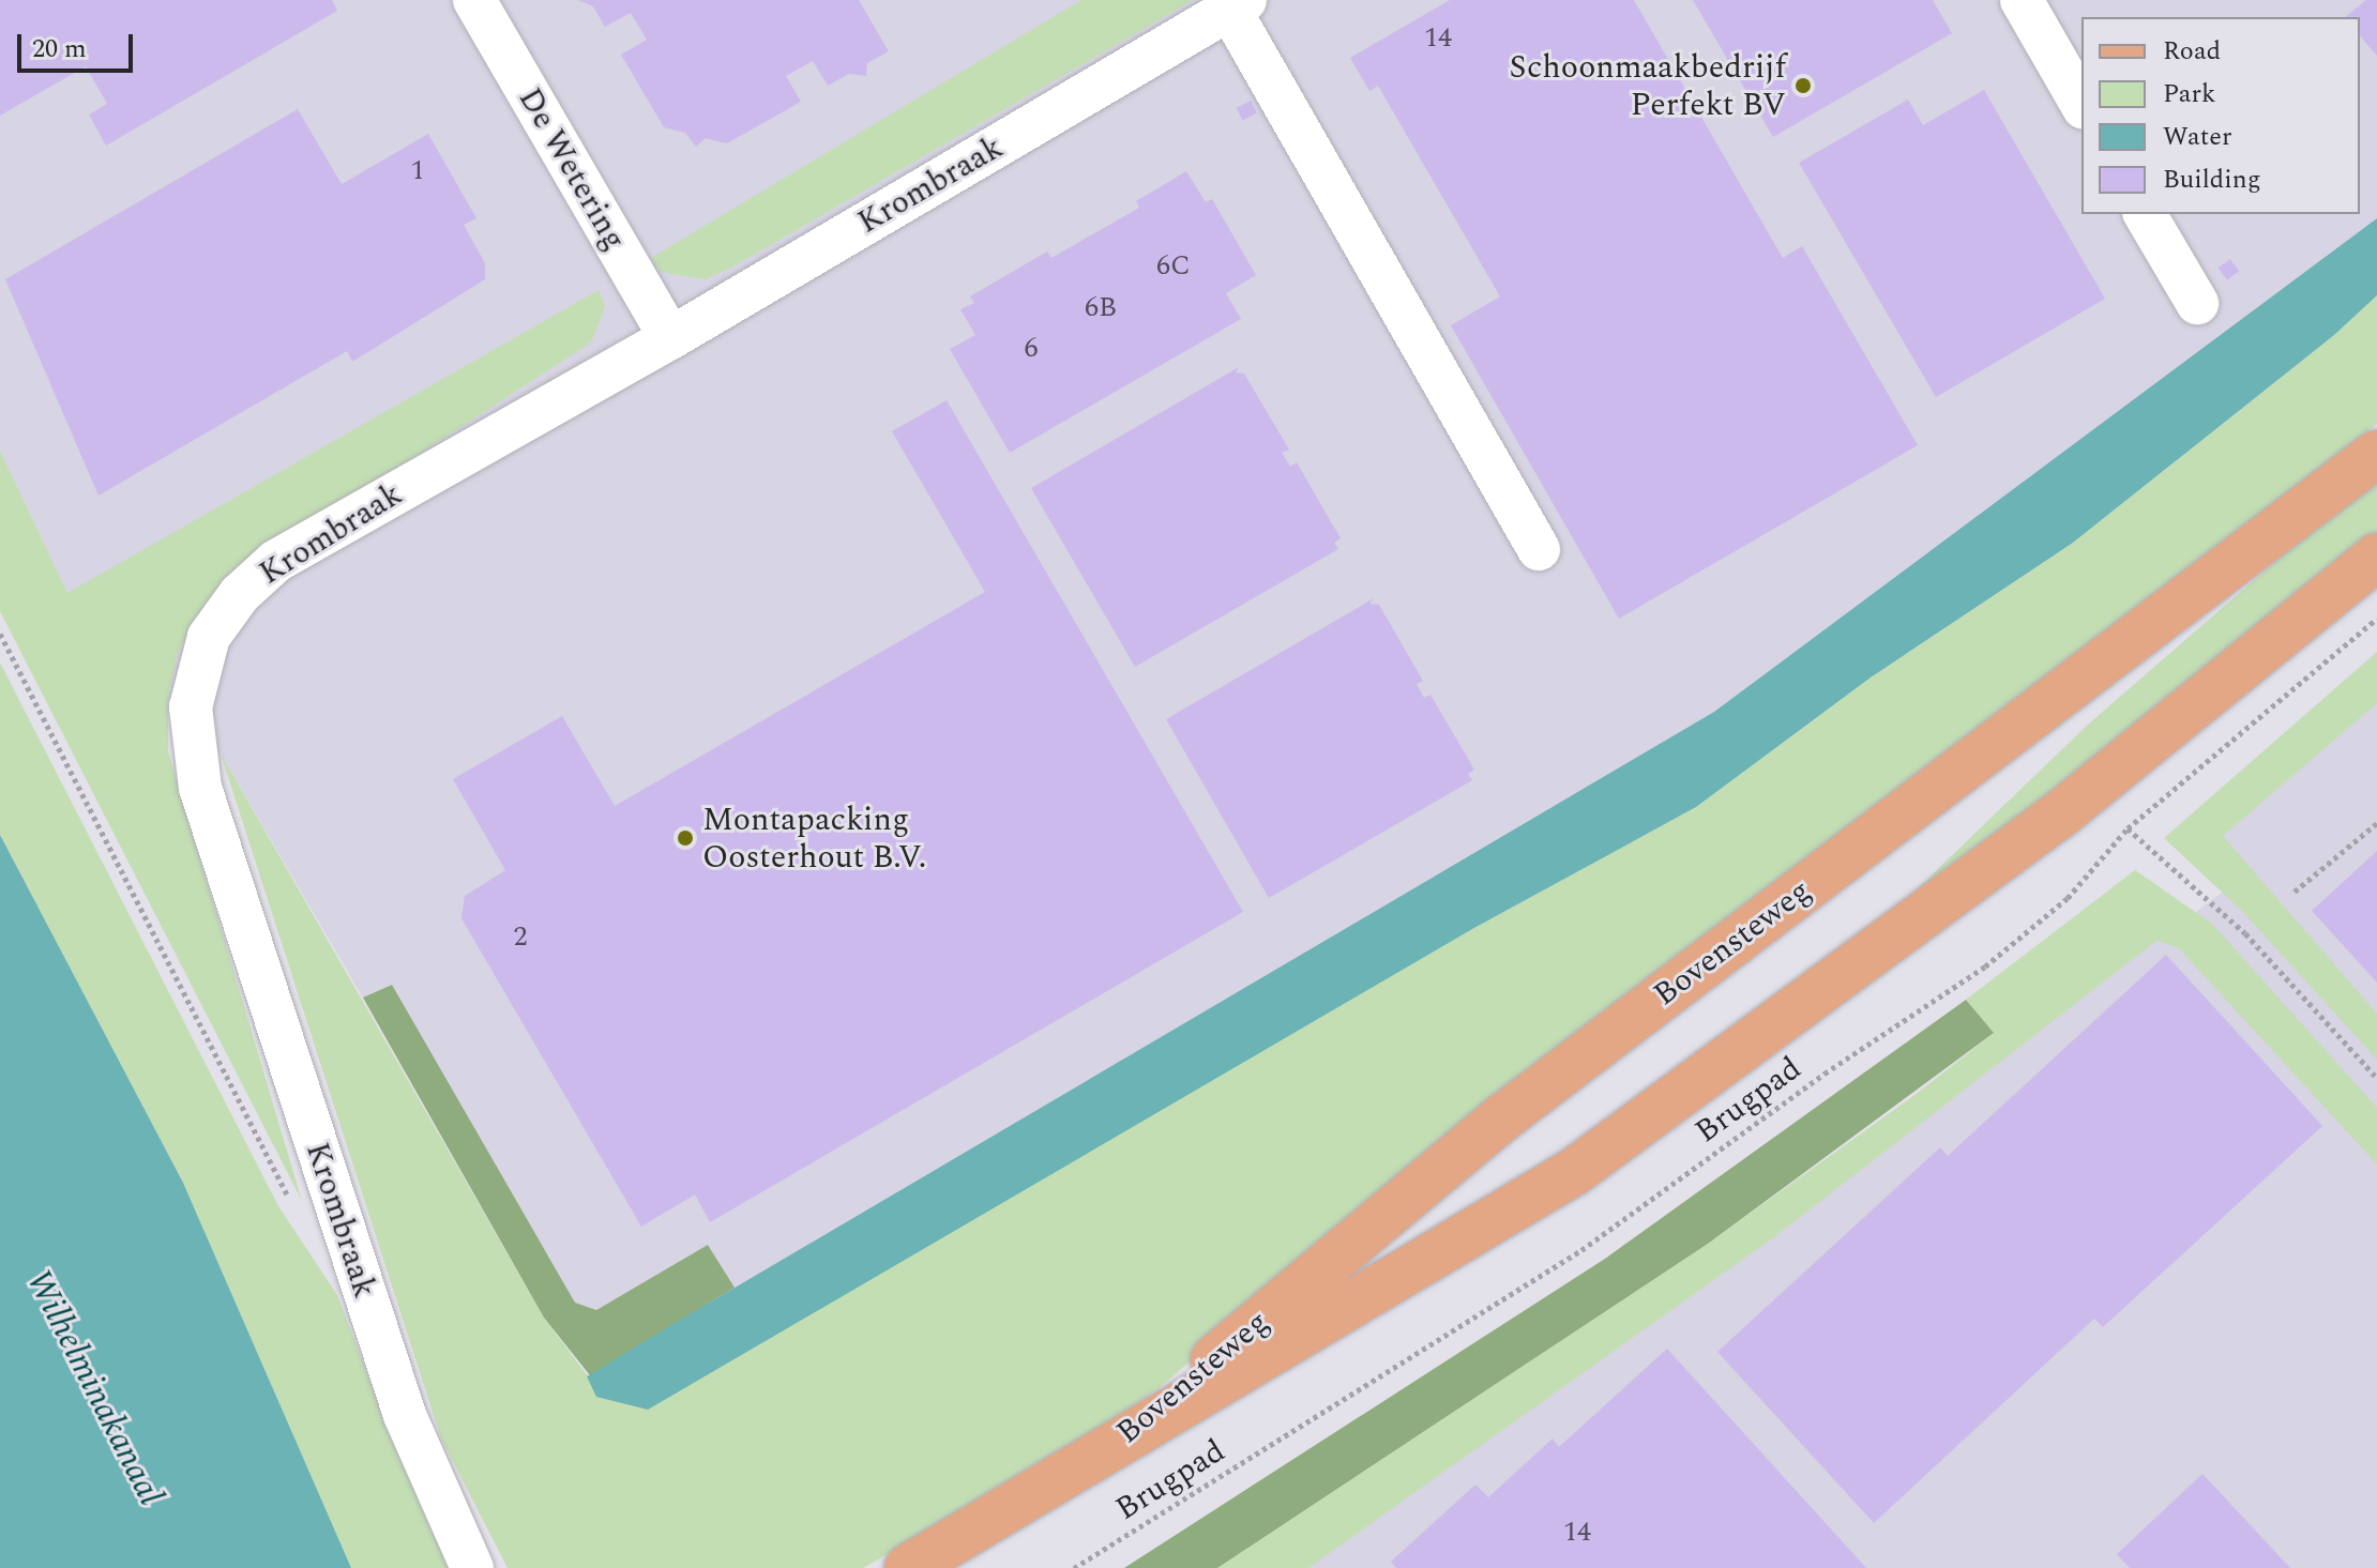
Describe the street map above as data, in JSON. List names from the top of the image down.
{
  "streets": {
    "main road": ["Bovensteweg"],
    "street": ["De Wetering", "Krombraak"],
    "path": ["Brugpad"]
  },
  "crossings": [
    ["De Wetering", "Krombraak"]
  ],
  "water": ["Wilhelminakanaal"],
  "places": ["Schoonmaakbedrijf Perfekt BV", "Montapacking Oosterhout B.V."],
  "house_numbers": [
    "14",
    "1",
    "6C",
    "6B",
    "6",
    "2",
    "14"
  ],
  "legend": [
    "Road",
    "Park",
    "Water",
    "Building"
  ],
  "scale_bar": "20 m"
}
